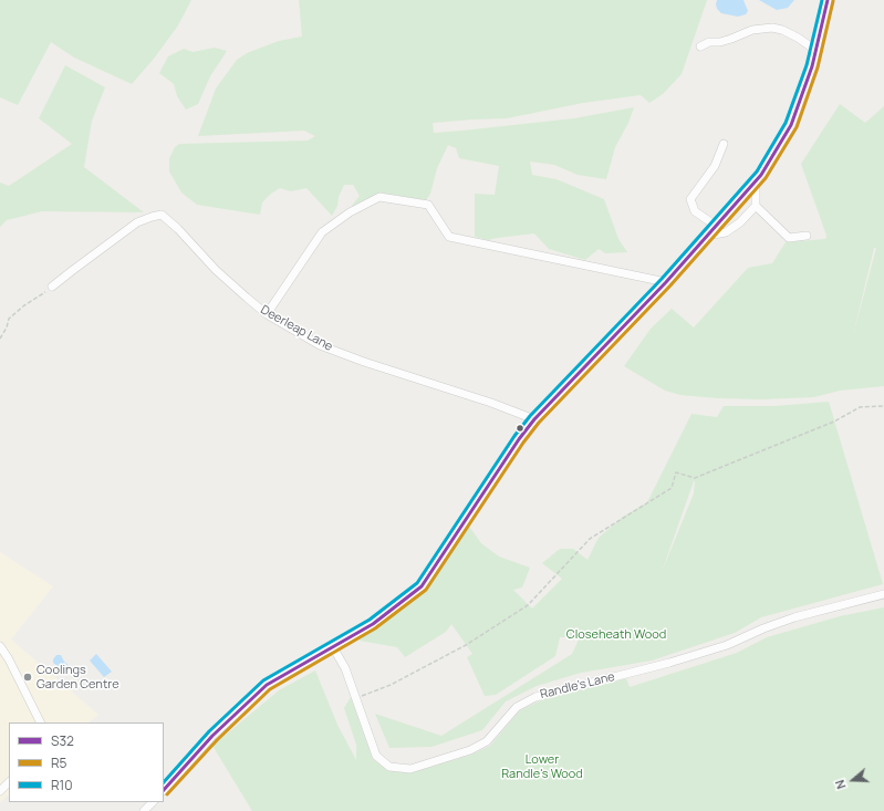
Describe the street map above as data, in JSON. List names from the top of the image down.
{
  "streets": {
    "street": ["Deerleap Lane", "Randle's Lane"]
  },
  "parks": ["Closeheath Wood", "Lower Randle's Wood"],
  "places": ["Coolings Garden Centre"],
  "lines": ["transit line S32", "transit line R10", "transit line R5"],
  "legend": ["S32", "R5", "R10"],
  "north": "left"
}
